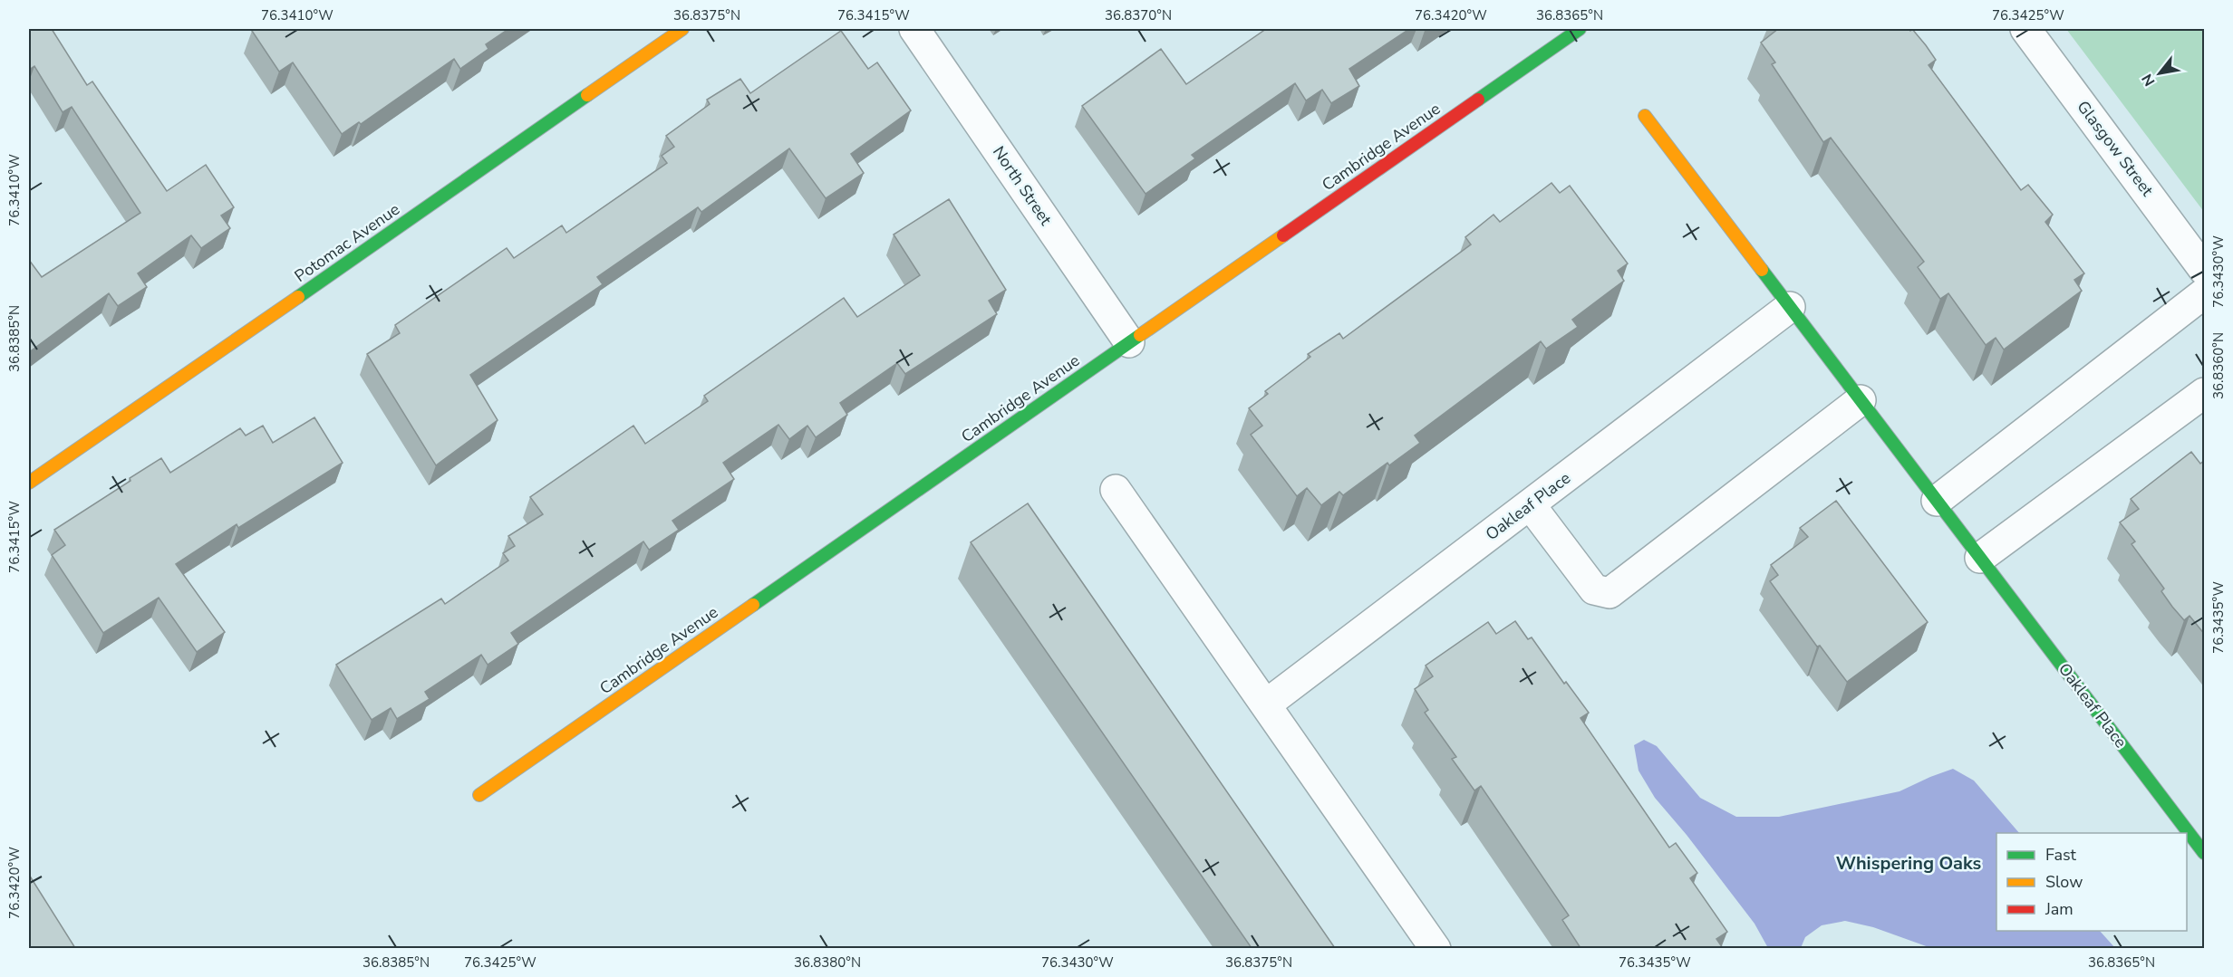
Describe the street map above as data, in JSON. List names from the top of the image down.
{
  "streets": {
    "street": [
      "Cambridge Avenue",
      "Glasgow Street",
      "North Street",
      "Potomac Avenue",
      "Oakleaf Place"
    ]
  },
  "crossings": [
    ["Cambridge Avenue", "North Street"]
  ],
  "districts": ["Whispering Oaks"],
  "legend": ["Fast", "Slow", "Jam"],
  "north": "bottom left",
  "coordinates": [
    "76.3410°W",
    "36.8375°N",
    "76.3415°W",
    "36.8370°N",
    "76.3420°W",
    "36.8365°N",
    "76.3425°W",
    "76.3430°W",
    "36.8385°N",
    "36.8360°N",
    "76.3435°W",
    "36.8380°N"
  ]
}
